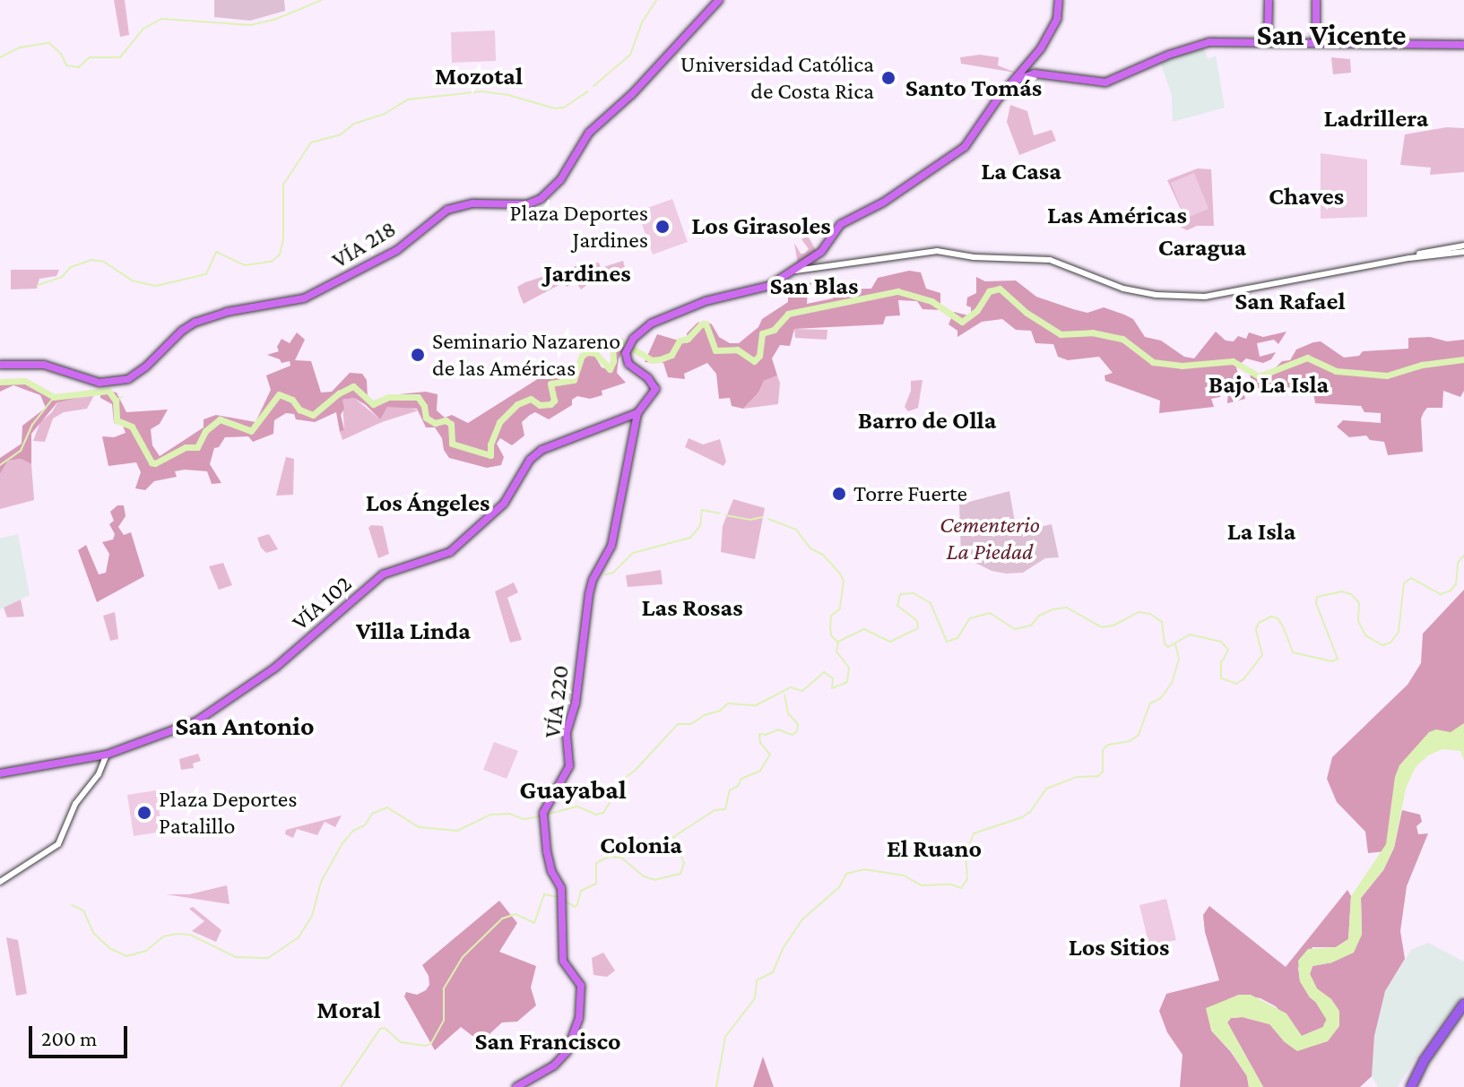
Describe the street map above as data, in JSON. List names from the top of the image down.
{
  "streets": {
    "main road": ["VÍA 218", "VÍA 102", "VÍA 220"]
  },
  "crossings": [
    ["VÍA 102", "VÍA 220"]
  ],
  "districts": [
    "San Vicente",
    "Mozotal",
    "Santo Tomás",
    "Ladrillera",
    "La Casa",
    "Chaves",
    "Las Américas",
    "Los Girasoles",
    "Caragua",
    "Jardines",
    "San Blas",
    "San Rafael",
    "Bajo La Isla",
    "Barro de Olla",
    "Los Ángeles",
    "La Isla",
    "Las Rosas",
    "Villa Linda",
    "San Antonio",
    "Guayabal",
    "Colonia",
    "El Ruano",
    "Los Sitios",
    "Moral",
    "San Francisco"
  ],
  "parks": ["Cementerio La Piedad"],
  "places": [
    "Universidad Católica de Costa Rica",
    "Plaza Deportes Jardines",
    "Seminario Nazareno de las Américas",
    "Torre Fuerte",
    "Plaza Deportes Patalillo"
  ],
  "scale_bar": "200 m"
}
